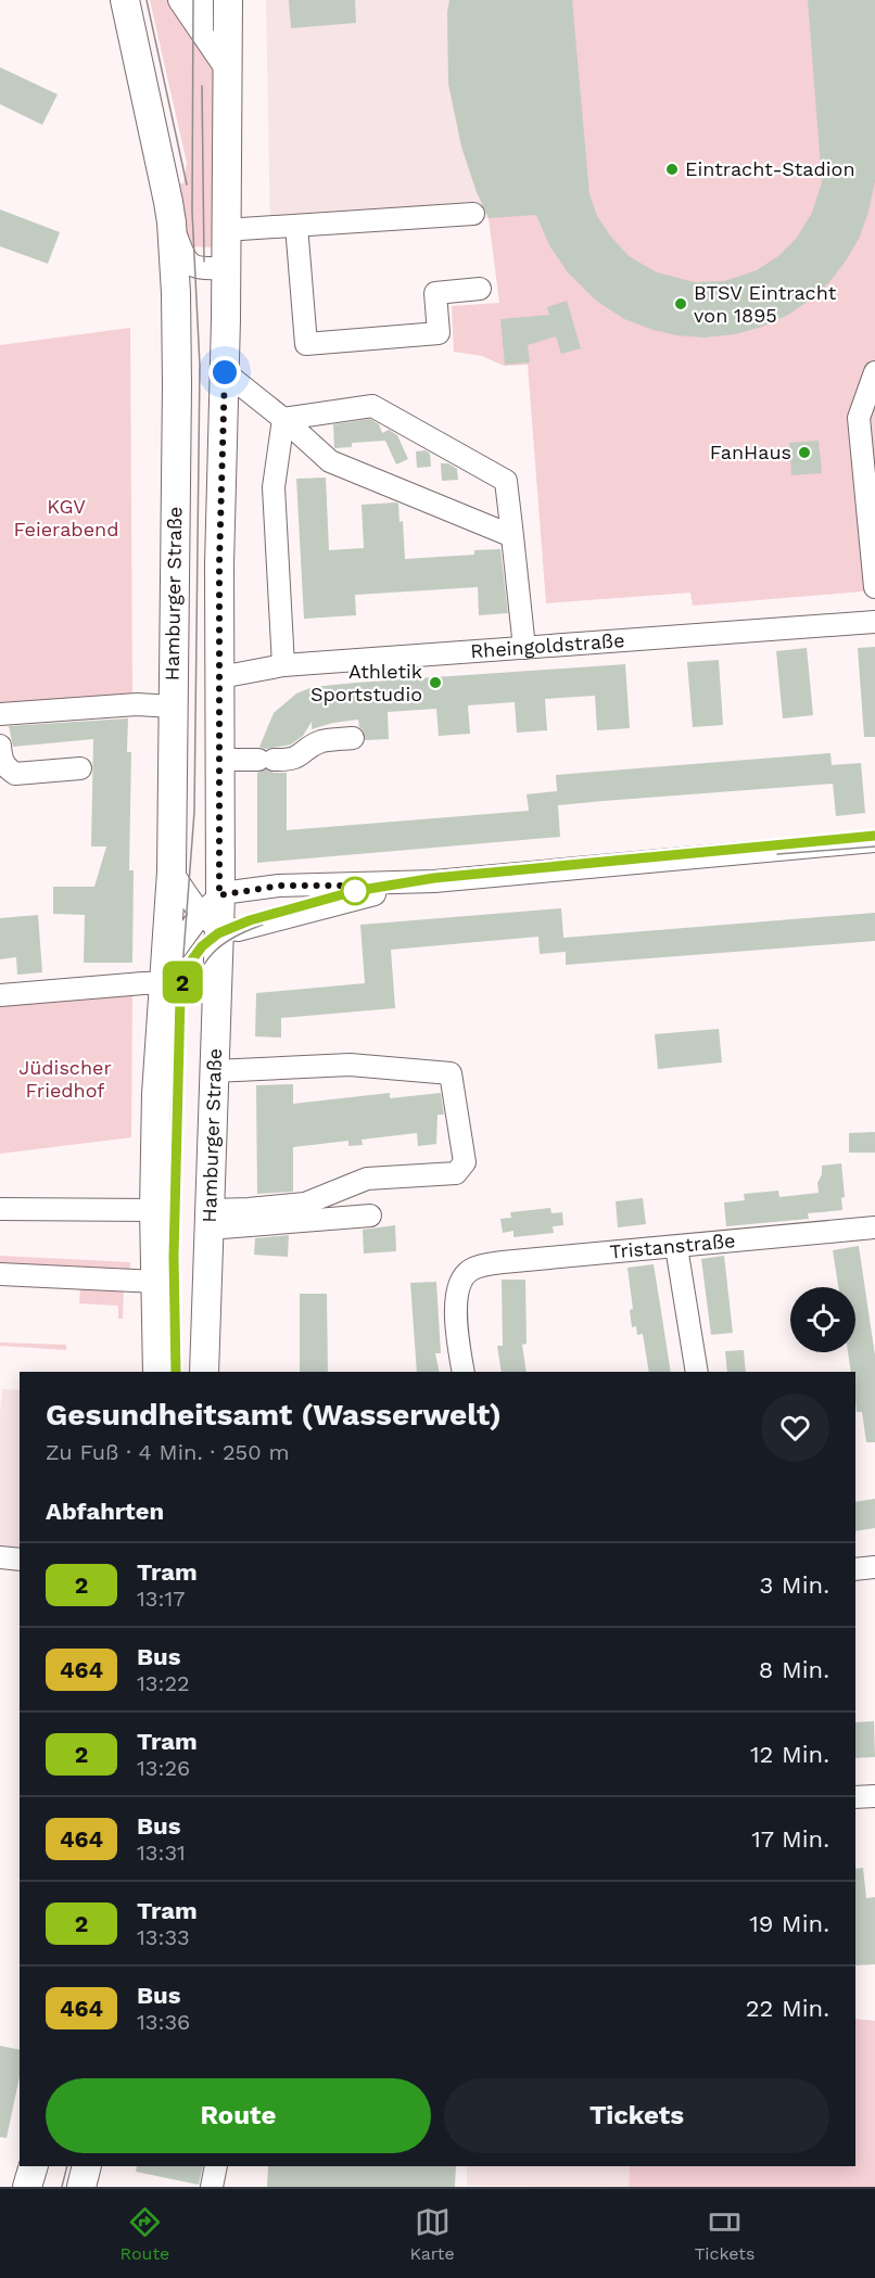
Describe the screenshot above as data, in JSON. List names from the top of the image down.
{
  "streets": {
    "main road": ["Hamburger Straße"],
    "street": ["Rheingoldstraße", "Tristanstraße"]
  },
  "crossings": [
    ["Hamburger Straße", "Rheingoldstraße"]
  ],
  "parks": ["KGV Feierabend", "Jüdischer Friedhof"],
  "places": [
    "Eintracht-Stadion",
    "BTSV Eintracht von 1895",
    "FanHaus",
    "Athletik Sportstudio"
  ],
  "lines": ["tram line 2"],
  "page": {
    "on_map": "2",
    "heading": [
      ["Gesundheitsamt (Wasserwelt)", "Zu Fuß · 4 Min. · 250 m"],
      "Abfahrten"
    ],
    "list": [
      {
        "mark": "2",
        "name": "Tram",
        "note": "13:17",
        "value": "3 Min."
      },
      {
        "mark": "464",
        "name": "Bus",
        "note": "13:22",
        "value": "8 Min."
      },
      {
        "mark": "2",
        "name": "Tram",
        "note": "13:26",
        "value": "12 Min."
      },
      {
        "mark": "464",
        "name": "Bus",
        "note": "13:31",
        "value": "17 Min."
      },
      {
        "mark": "2",
        "name": "Tram",
        "note": "13:33",
        "value": "19 Min."
      },
      {
        "mark": "464",
        "name": "Bus",
        "note": "13:36",
        "value": "22 Min."
      }
    ],
    "buttons": ["Route", "Tickets"],
    "tabs": ["Route", "Karte", "Tickets"]
  }
}
